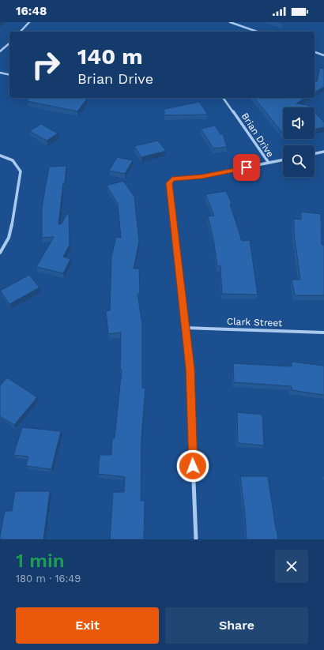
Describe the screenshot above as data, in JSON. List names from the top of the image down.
{
  "streets": {
    "street": ["Brian Drive", "Clark Street"]
  },
  "crossings": [
    ["Brian Drive", "Clark Street"]
  ],
  "page": {
    "status": "16:48",
    "turn": ["140 m", "Brian Drive"],
    "heading": ["1 min", "180 m · 16:49"],
    "buttons": ["Exit", "Share"]
  }
}
